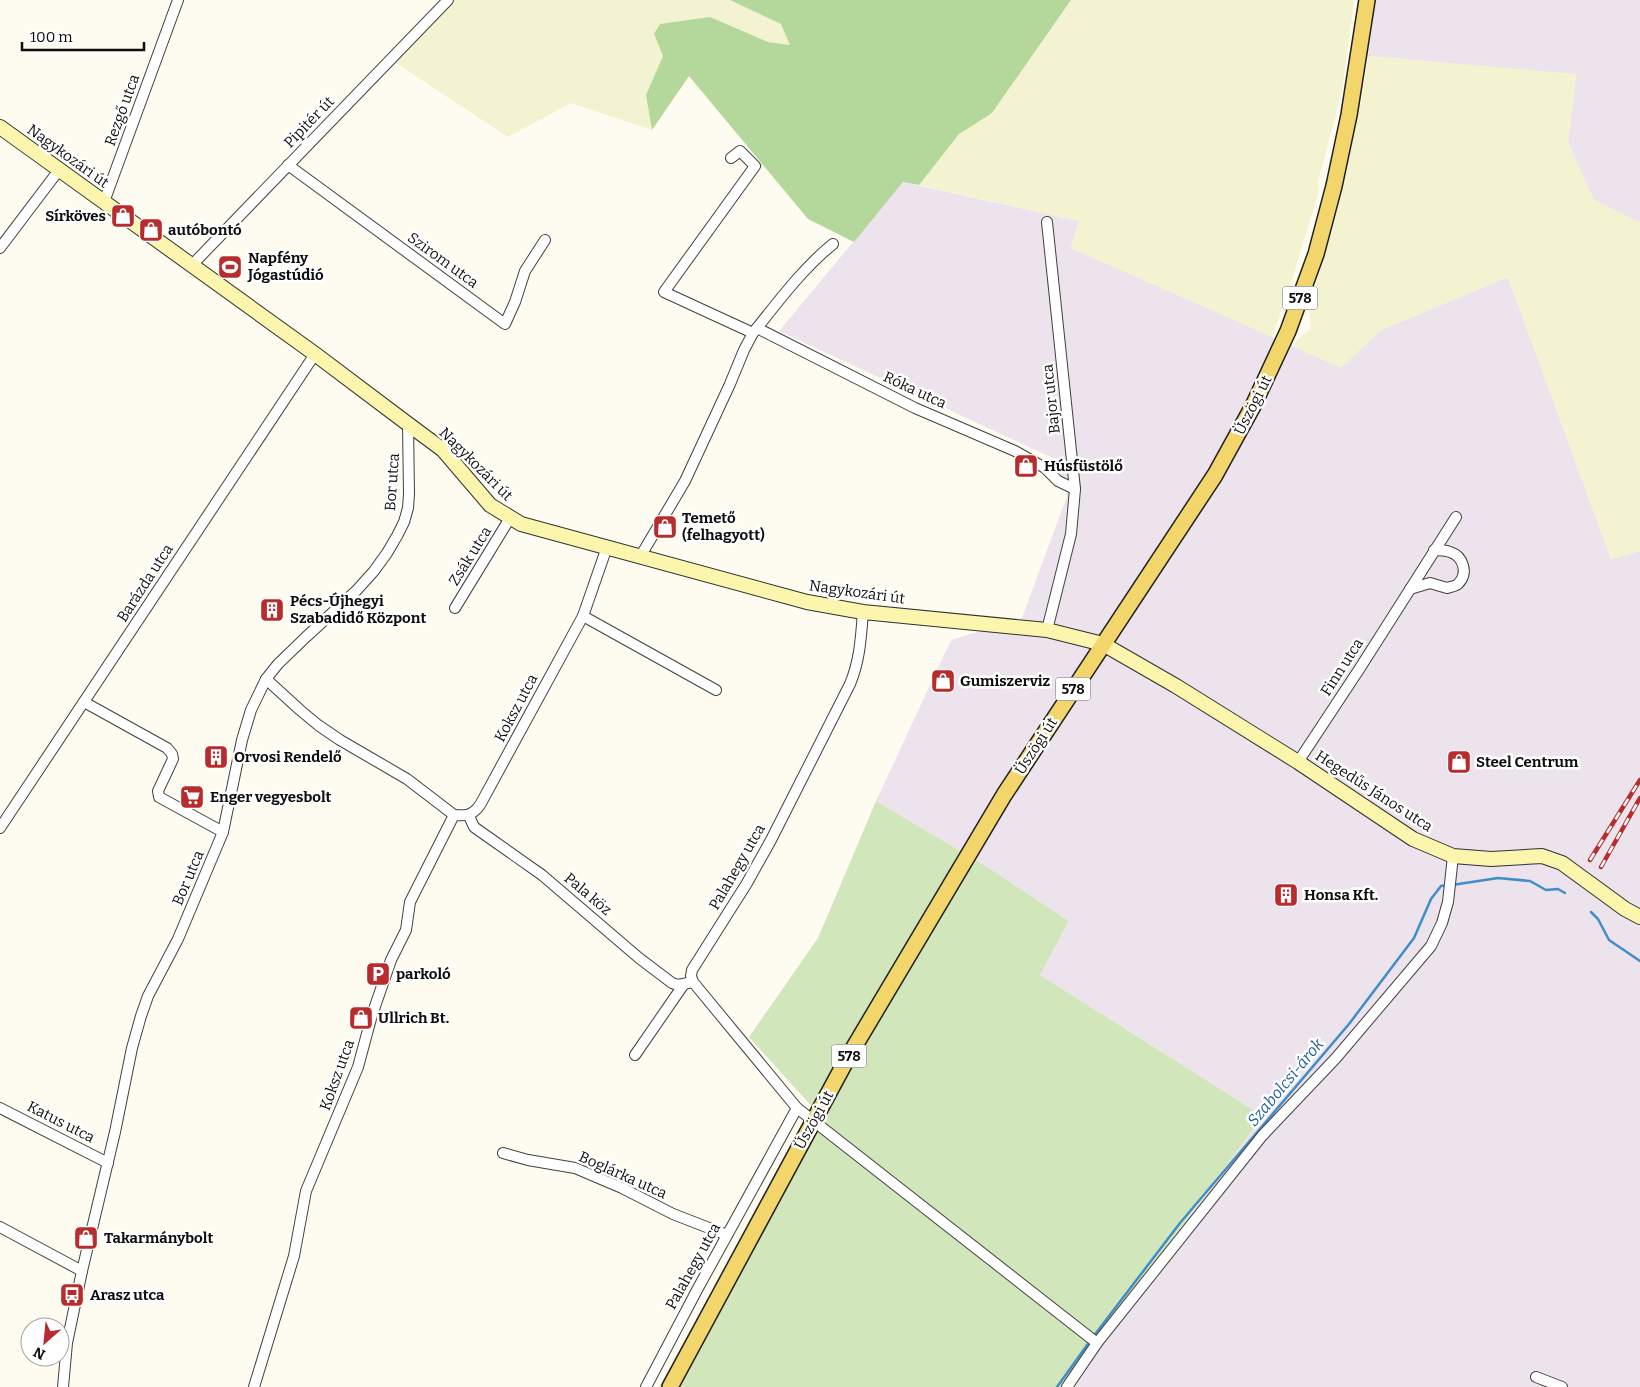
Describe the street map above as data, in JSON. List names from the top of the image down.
{
  "streets": {
    "main road": ["578", "Üszögi út"],
    "street": [
      "Rezgő utca",
      "Pipitér út",
      "Nagykozári út",
      "Szirom utca",
      "Róka utca",
      "Bajor utca",
      "Bor utca",
      "Zsák utca",
      "Barázda utca",
      "Finn utca",
      "Koksz utca",
      "Hegedűs János utca",
      "Palahegy utca",
      "Pala köz",
      "Katus utca",
      "Boglárka utca"
    ]
  },
  "crossings": [
    ["Rezgő utca", "Nagykozári út"],
    ["Pipitér út", "Nagykozári út"],
    ["Pipitér út", "Szirom utca"],
    ["Nagykozári út", "Bajor utca"],
    ["Nagykozári út", "Üszögi út"],
    ["Nagykozári út", "Bor utca"],
    ["Nagykozári út", "Zsák utca"],
    ["Nagykozári út", "Barázda utca"],
    ["Nagykozári út", "Koksz utca"],
    ["Nagykozári út", "Hegedűs János utca"],
    ["Nagykozári út", "Palahegy utca"],
    ["Róka utca", "Bajor utca"],
    ["Üszögi út", "Hegedűs János utca"],
    ["Bor utca", "Katus utca"],
    ["Finn utca", "Hegedűs János utca"],
    ["Koksz utca", "Pala köz"],
    ["Palahegy utca", "Pala köz"],
    ["Palahegy utca", "Boglárka utca"]
  ],
  "water": ["Szabolcsi-árok"],
  "places": {
    "shop": [
      "Sírköves",
      "autóbontó",
      "Húsfüstölő",
      "Temető (felhagyott)",
      "Gumiszerviz",
      "Steel Centrum",
      "Ullrich Bt.",
      "Takarmánybolt"
    ],
    "sports": ["Napfény Jógastúdió"],
    "building": ["Pécs-Újhegyi Szabadidő Központ", "Orvosi Rendelő", "Honsa Kft."],
    "supermarket": ["Enger vegyesbolt"],
    "parking": ["parkoló"],
    "bus stop": ["Arasz utca"]
  },
  "scale_bar": "100 m",
  "north": "bottom left"
}
